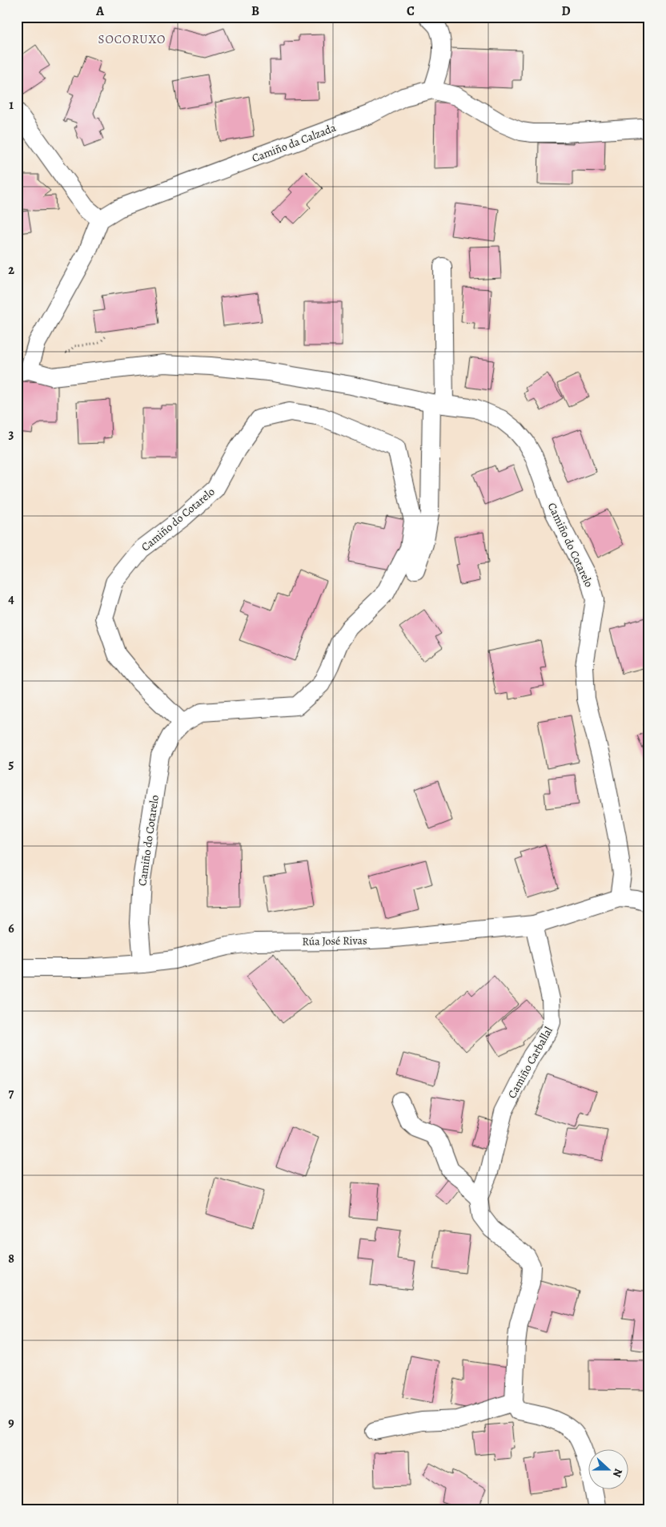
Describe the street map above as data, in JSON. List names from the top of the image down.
{
  "streets": {
    "street": [
      "Camiño da Calzada",
      "Camiño do Cotarelo",
      "Rúa José Rivas",
      "Camiño Carballal"
    ]
  },
  "crossings": [
    ["Camiño do Cotarelo", "Rúa José Rivas"],
    ["Rúa José Rivas", "Camiño Carballal"]
  ],
  "districts": ["SOCORUXO"],
  "north": "right",
  "grid": {
    "columns": [
      "A",
      "B",
      "C",
      "D"
    ],
    "rows": [
      "1",
      "2",
      "3",
      "4",
      "5",
      "6",
      "7",
      "8",
      "9"
    ]
  }
}
